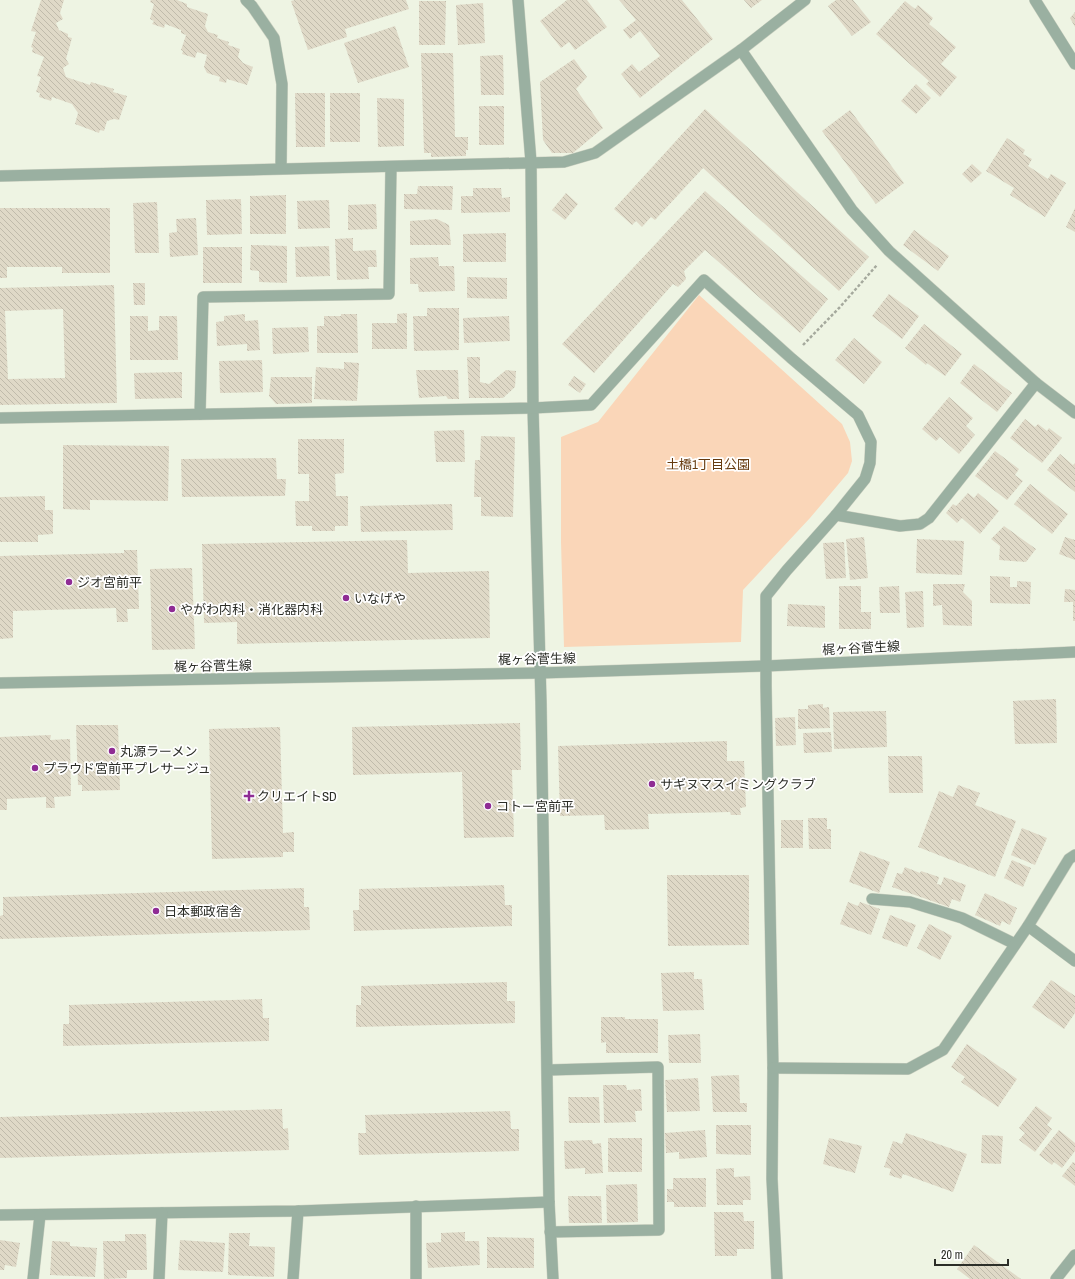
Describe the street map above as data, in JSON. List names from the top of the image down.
{
  "streets": {
    "street": ["梶ヶ谷菅生線"]
  },
  "parks": ["土橋1丁目公園"],
  "places": {
    "other": [
      "ジオ宮前平",
      "いなげや",
      "やがわ内科・消化器内科",
      "丸源ラーメン",
      "プラウド宮前平プレサージュ",
      "サギヌマスイミングクラブ",
      "コトー宮前平",
      "日本郵政宿舎"
    ],
    "health": ["クリエイトSD"]
  },
  "scale_bar": "20 m"
}
